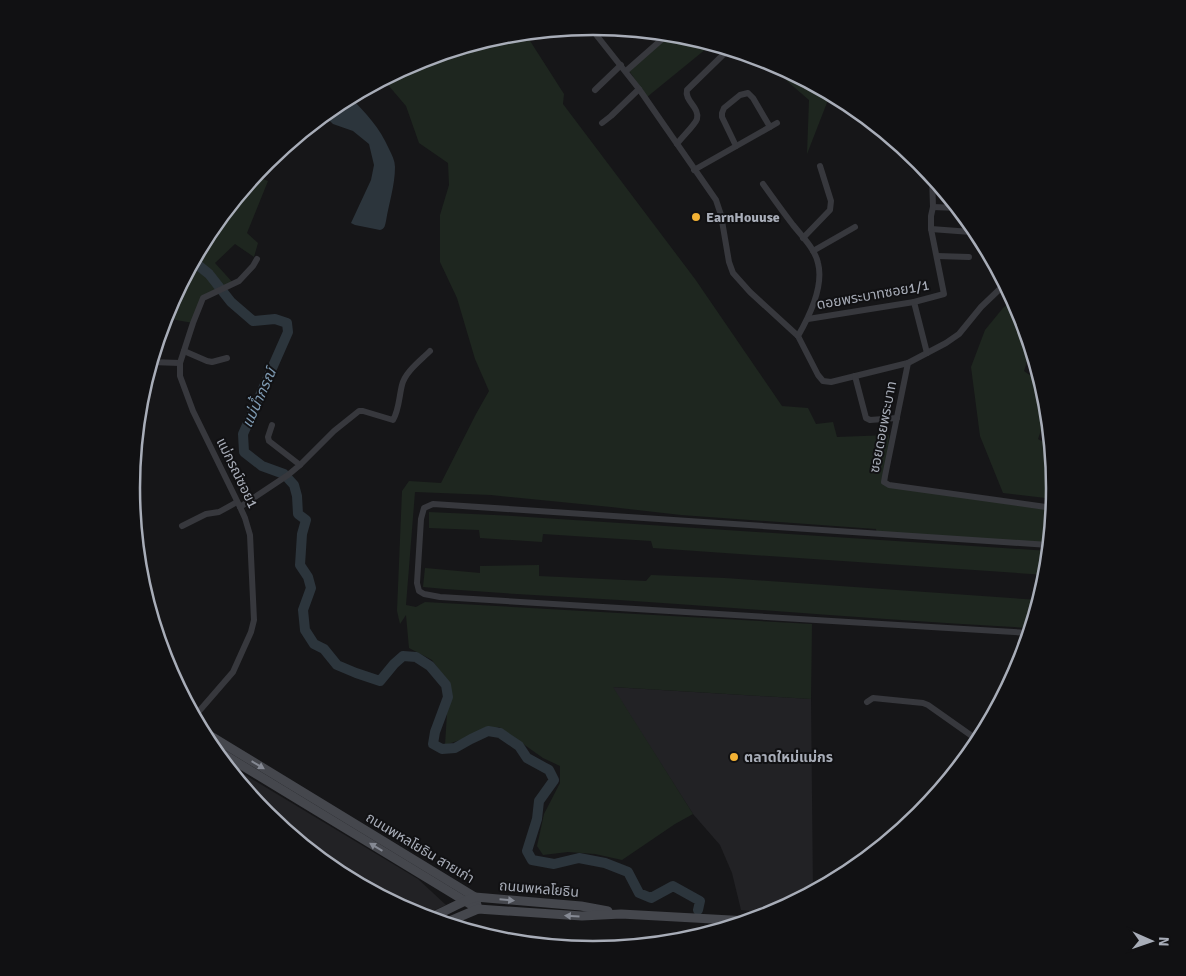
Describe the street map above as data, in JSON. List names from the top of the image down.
{
  "streets": {
    "main road": ["ถนนพหลโยธิน สายเก่า", "ถนนพหลโยธิน"],
    "street": ["ดอยพระบาทซอย1/1", "ซอยดอยพระบาท", "แม่กรณ์ซอย1"]
  },
  "crossings": [
    ["ถนนพหลโยธิน สายเก่า", "ถนนพหลโยธิน"]
  ],
  "water": ["แม่น้ำกรณ์"],
  "places": ["EarnHouuse", "ตลาดใหม่แม่กร"],
  "north": "right"
}
